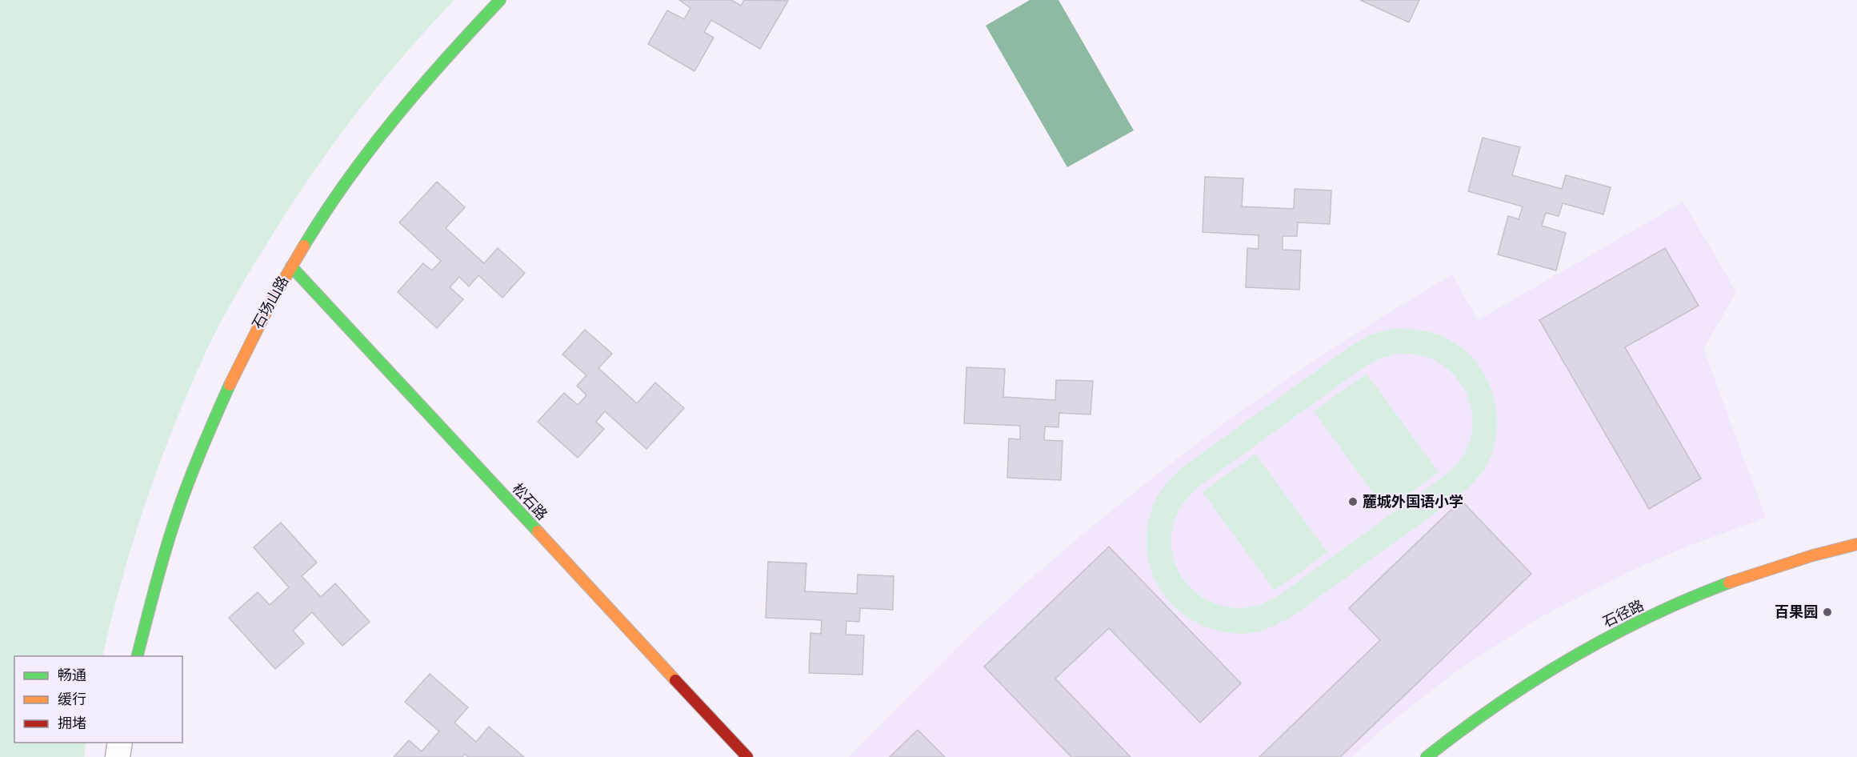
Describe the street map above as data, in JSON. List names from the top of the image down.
{
  "streets": {
    "street": ["石场山路", "松石路", "石径路"]
  },
  "crossings": [
    ["石场山路", "松石路"]
  ],
  "places": ["麓城外国语小学", "百果园"],
  "legend": ["畅通", "缓行", "拥堵"]
}
